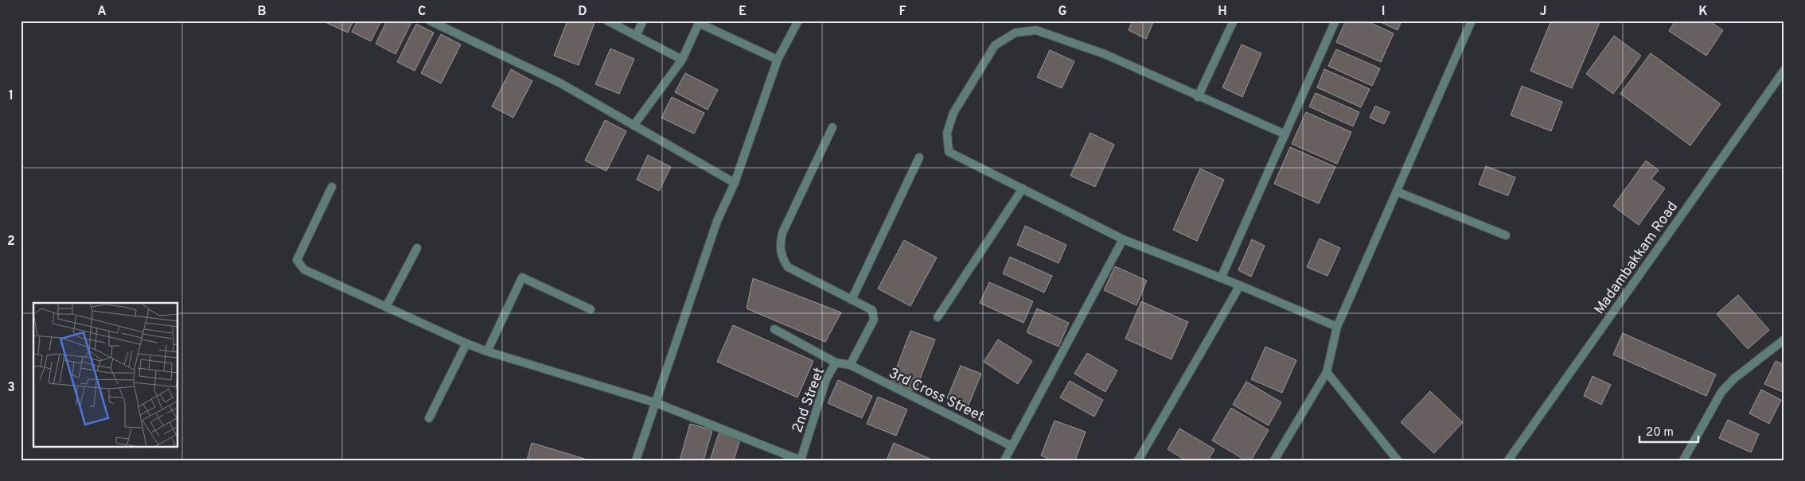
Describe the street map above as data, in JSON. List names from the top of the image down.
{
  "streets": {
    "street": ["Madambakkam Road", "3rd Cross Street", "2nd Street"]
  },
  "crossings": [
    ["3rd Cross Street", "2nd Street"]
  ],
  "scale_bar": "20 m",
  "grid": {
    "columns": [
      "A",
      "B",
      "C",
      "D",
      "E",
      "F",
      "G",
      "H",
      "I",
      "J",
      "K"
    ],
    "rows": ["1", "2", "3"]
  }
}
